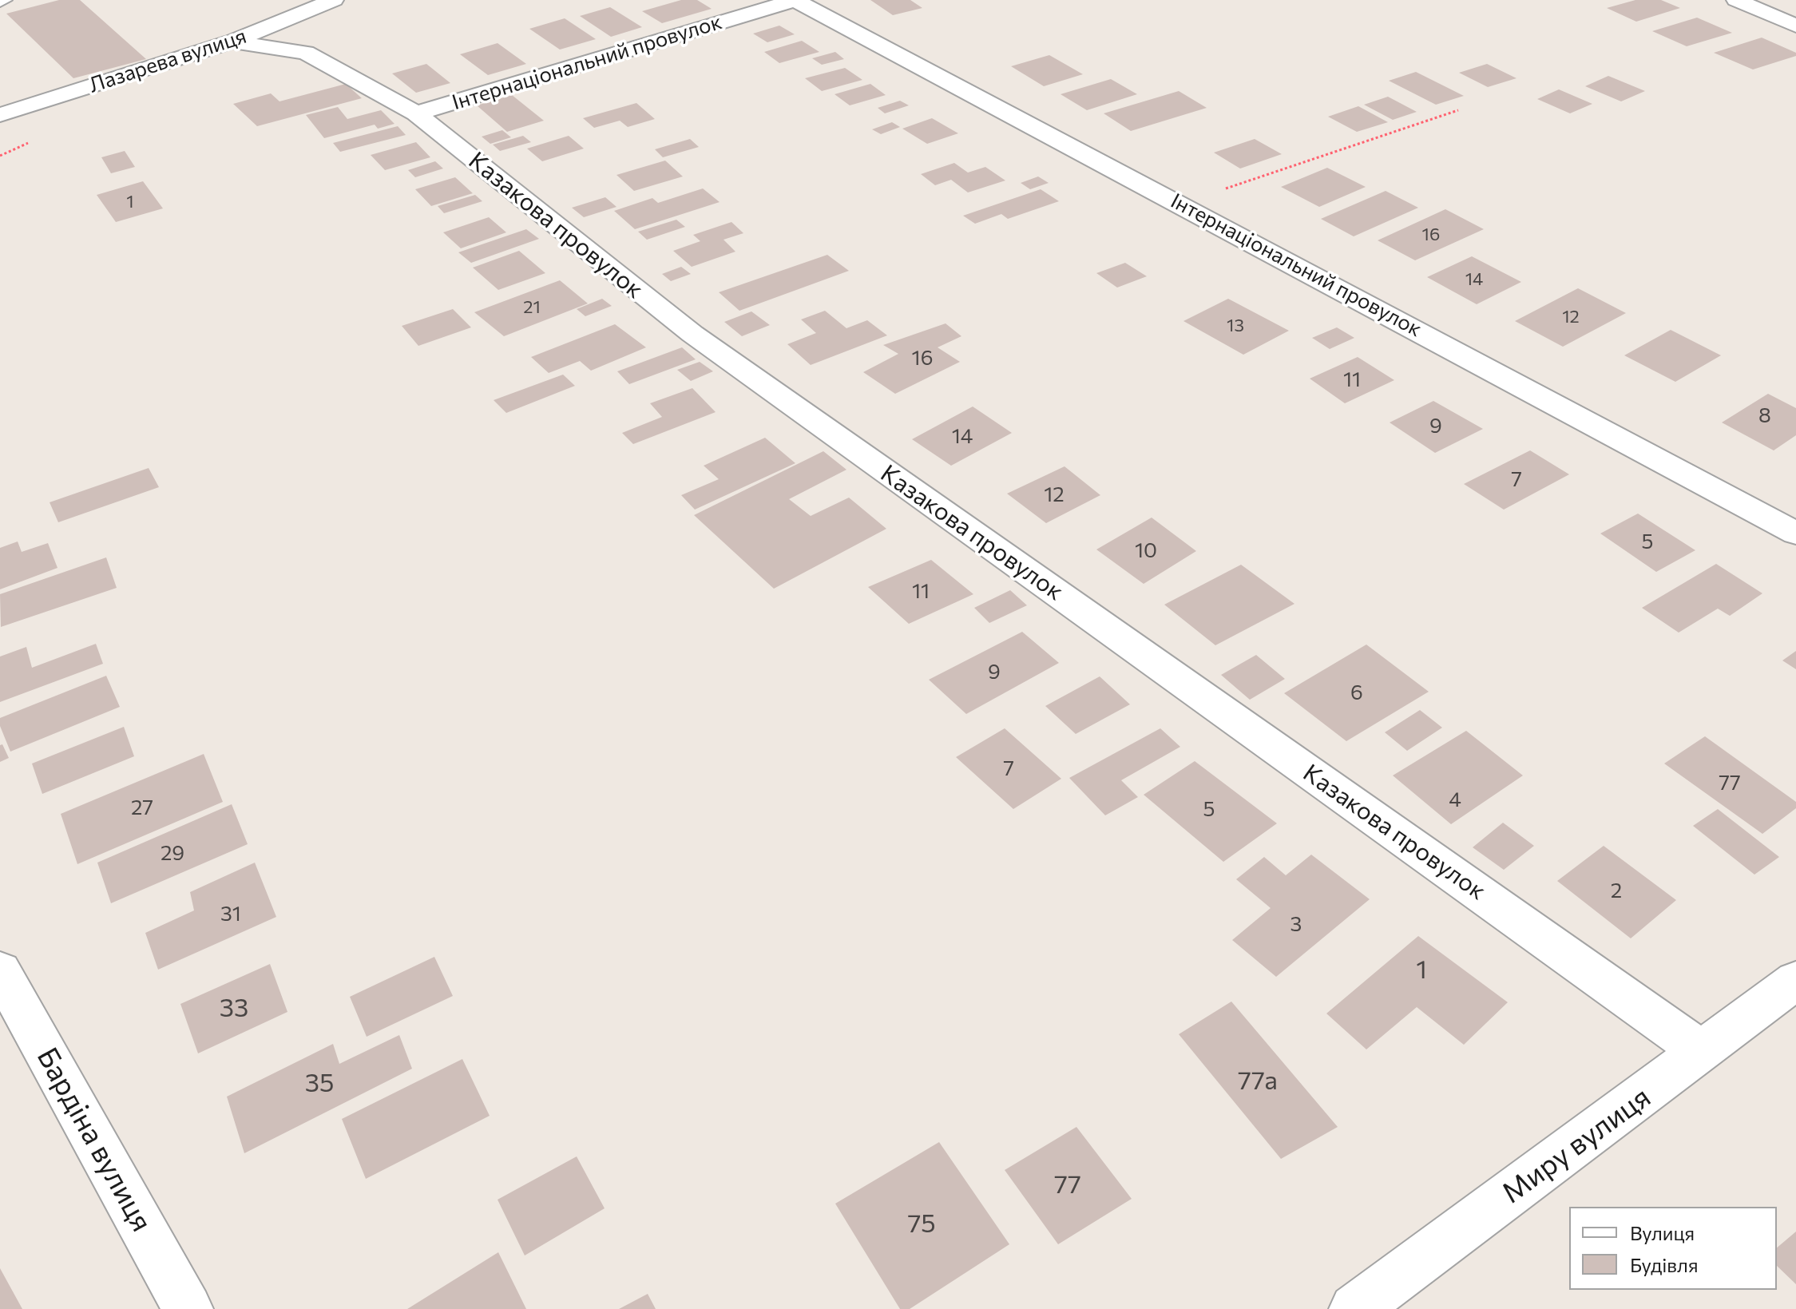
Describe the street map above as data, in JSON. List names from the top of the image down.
{
  "streets": {
    "street": [
      "Лазарева вулиця",
      "Інтернаціональний провулок",
      "Казакова провулок",
      "Бардіна вулиця",
      "Миру вулиця"
    ]
  },
  "crossings": [
    ["Лазарева вулиця", "Казакова провулок"],
    ["Інтернаціональний провулок", "Казакова провулок"],
    ["Казакова провулок", "Миру вулиця"]
  ],
  "house_numbers": [
    "1",
    "16",
    "14",
    "21",
    "12",
    "13",
    "16",
    "11",
    "8",
    "9",
    "14",
    "7",
    "12",
    "5",
    "10",
    "11",
    "9",
    "6",
    "7",
    "77",
    "4",
    "27",
    "5",
    "29",
    "2",
    "31",
    "3",
    "1",
    "33",
    "77а",
    "35",
    "77",
    "75"
  ],
  "legend": ["Вулиця", "Будівля"]
}
